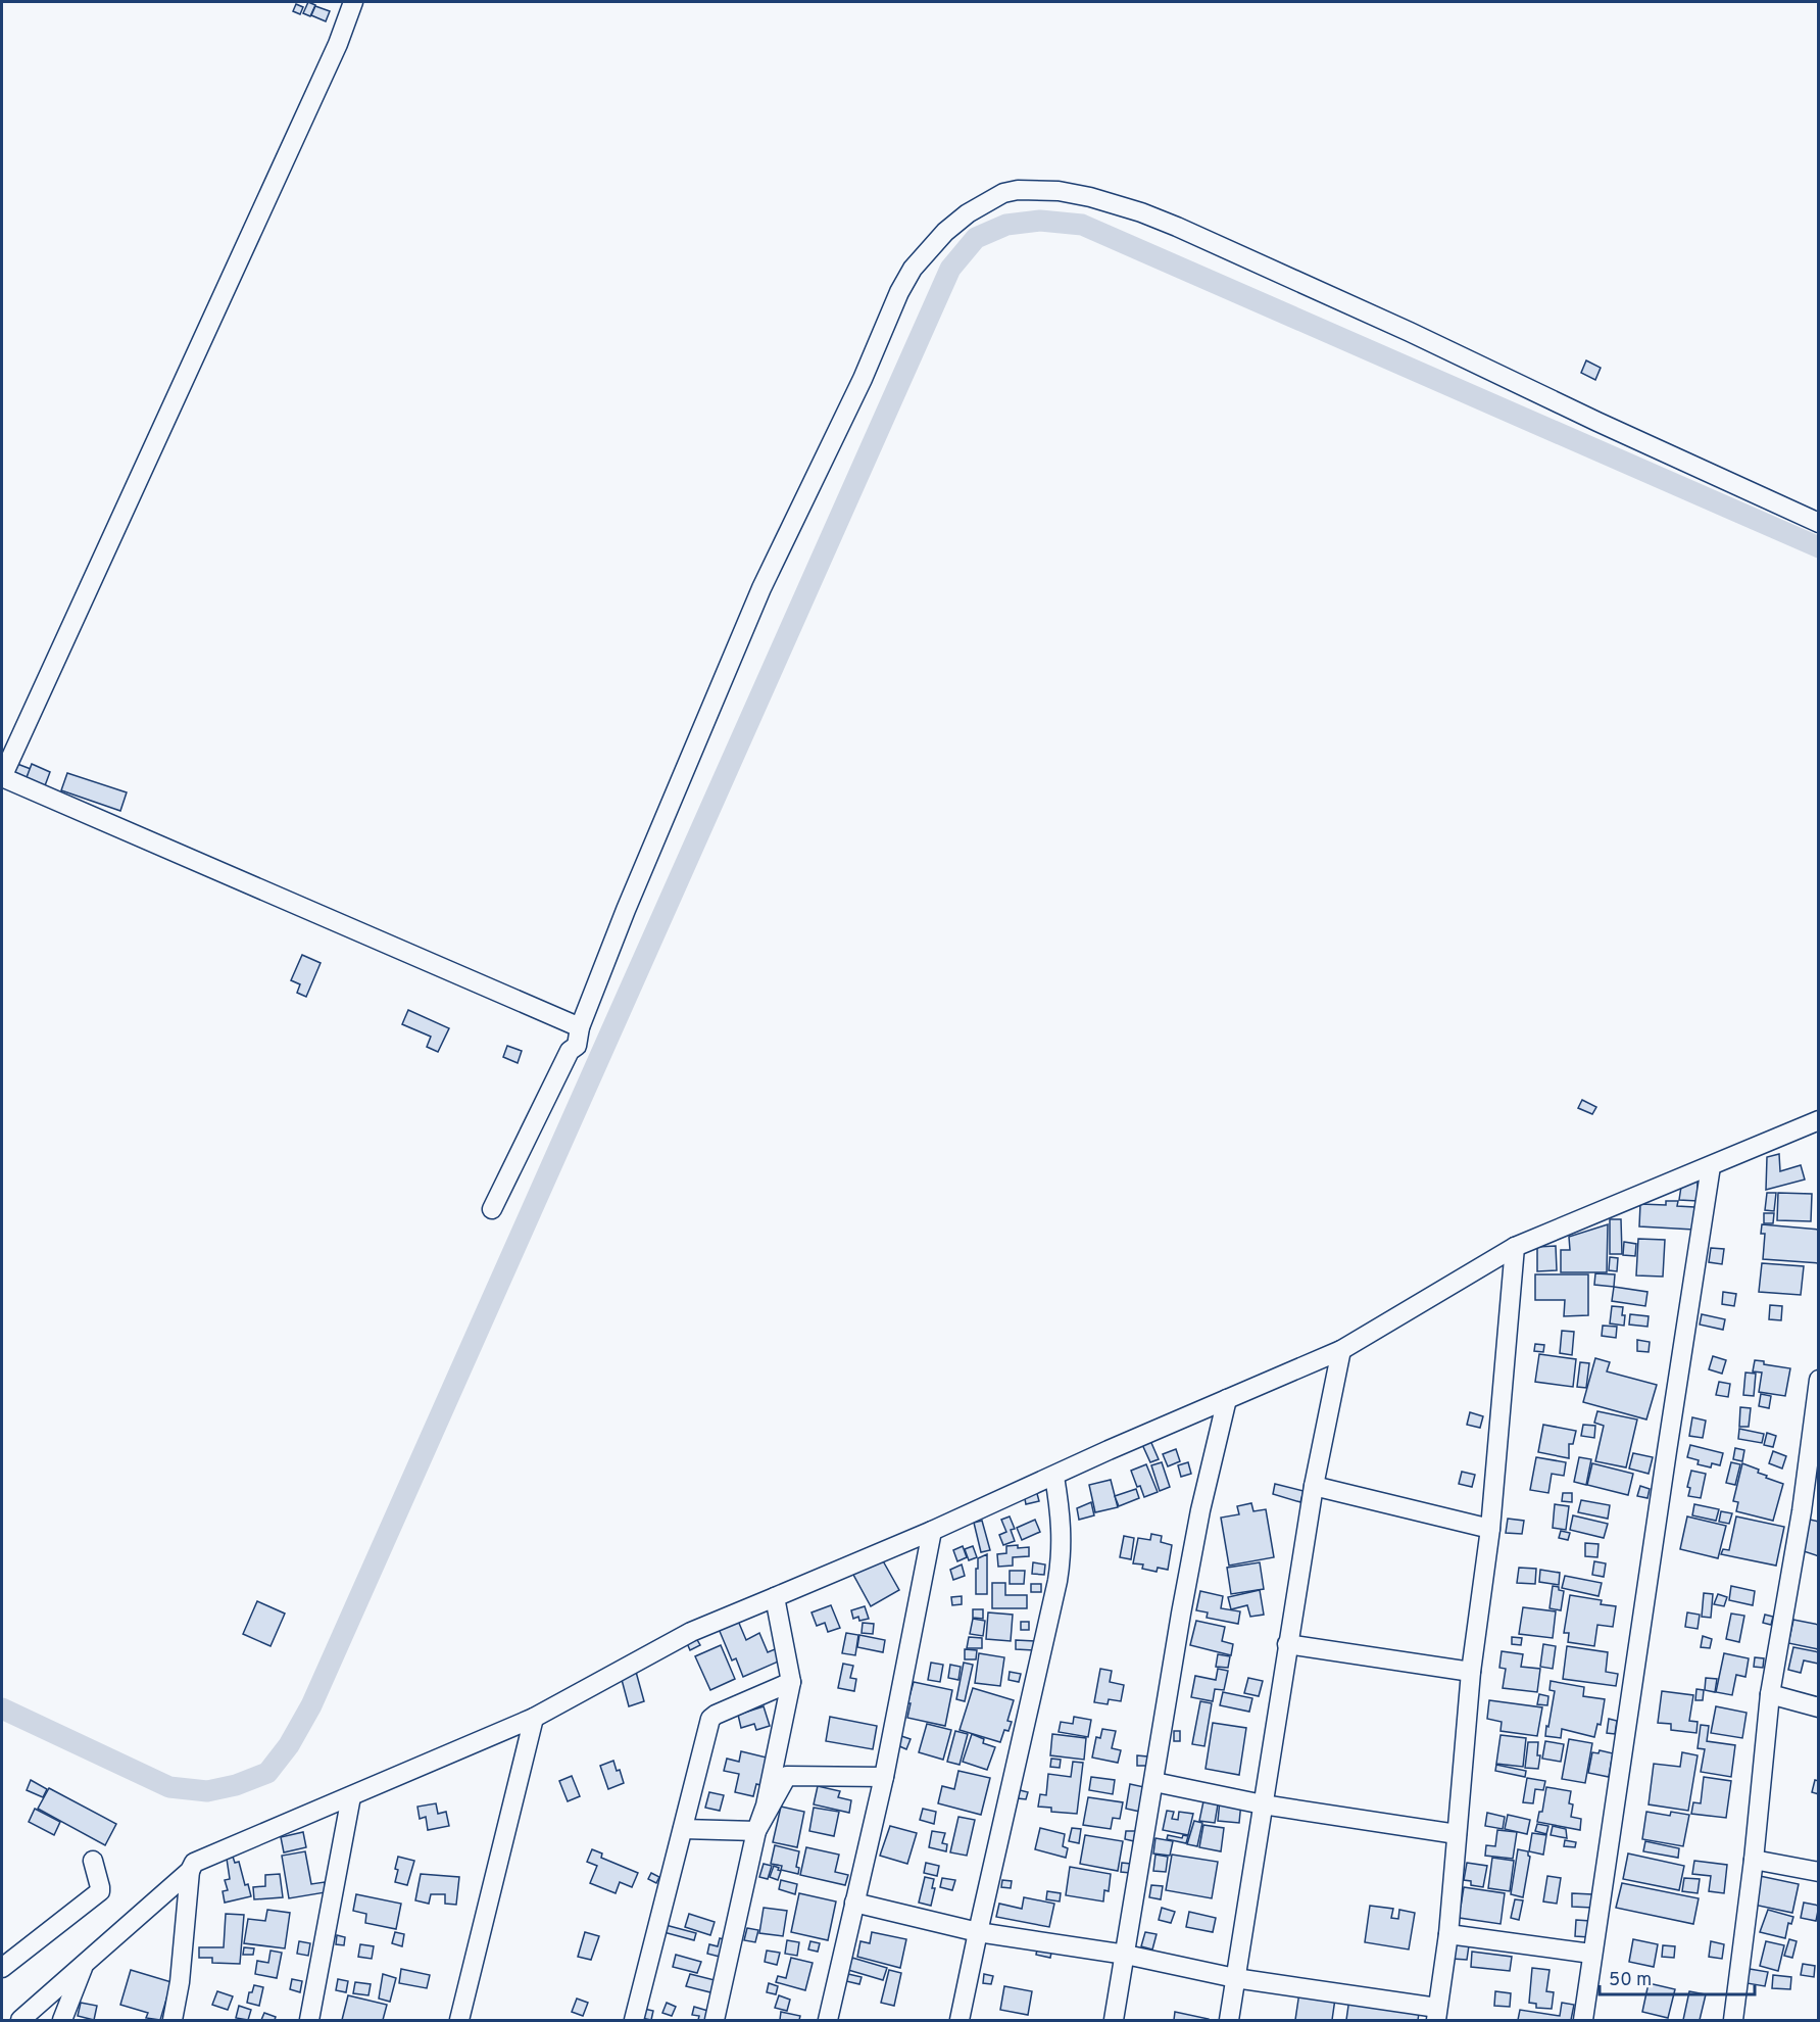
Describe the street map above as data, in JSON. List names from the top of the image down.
{
  "scale_bar": "50 m"
}
